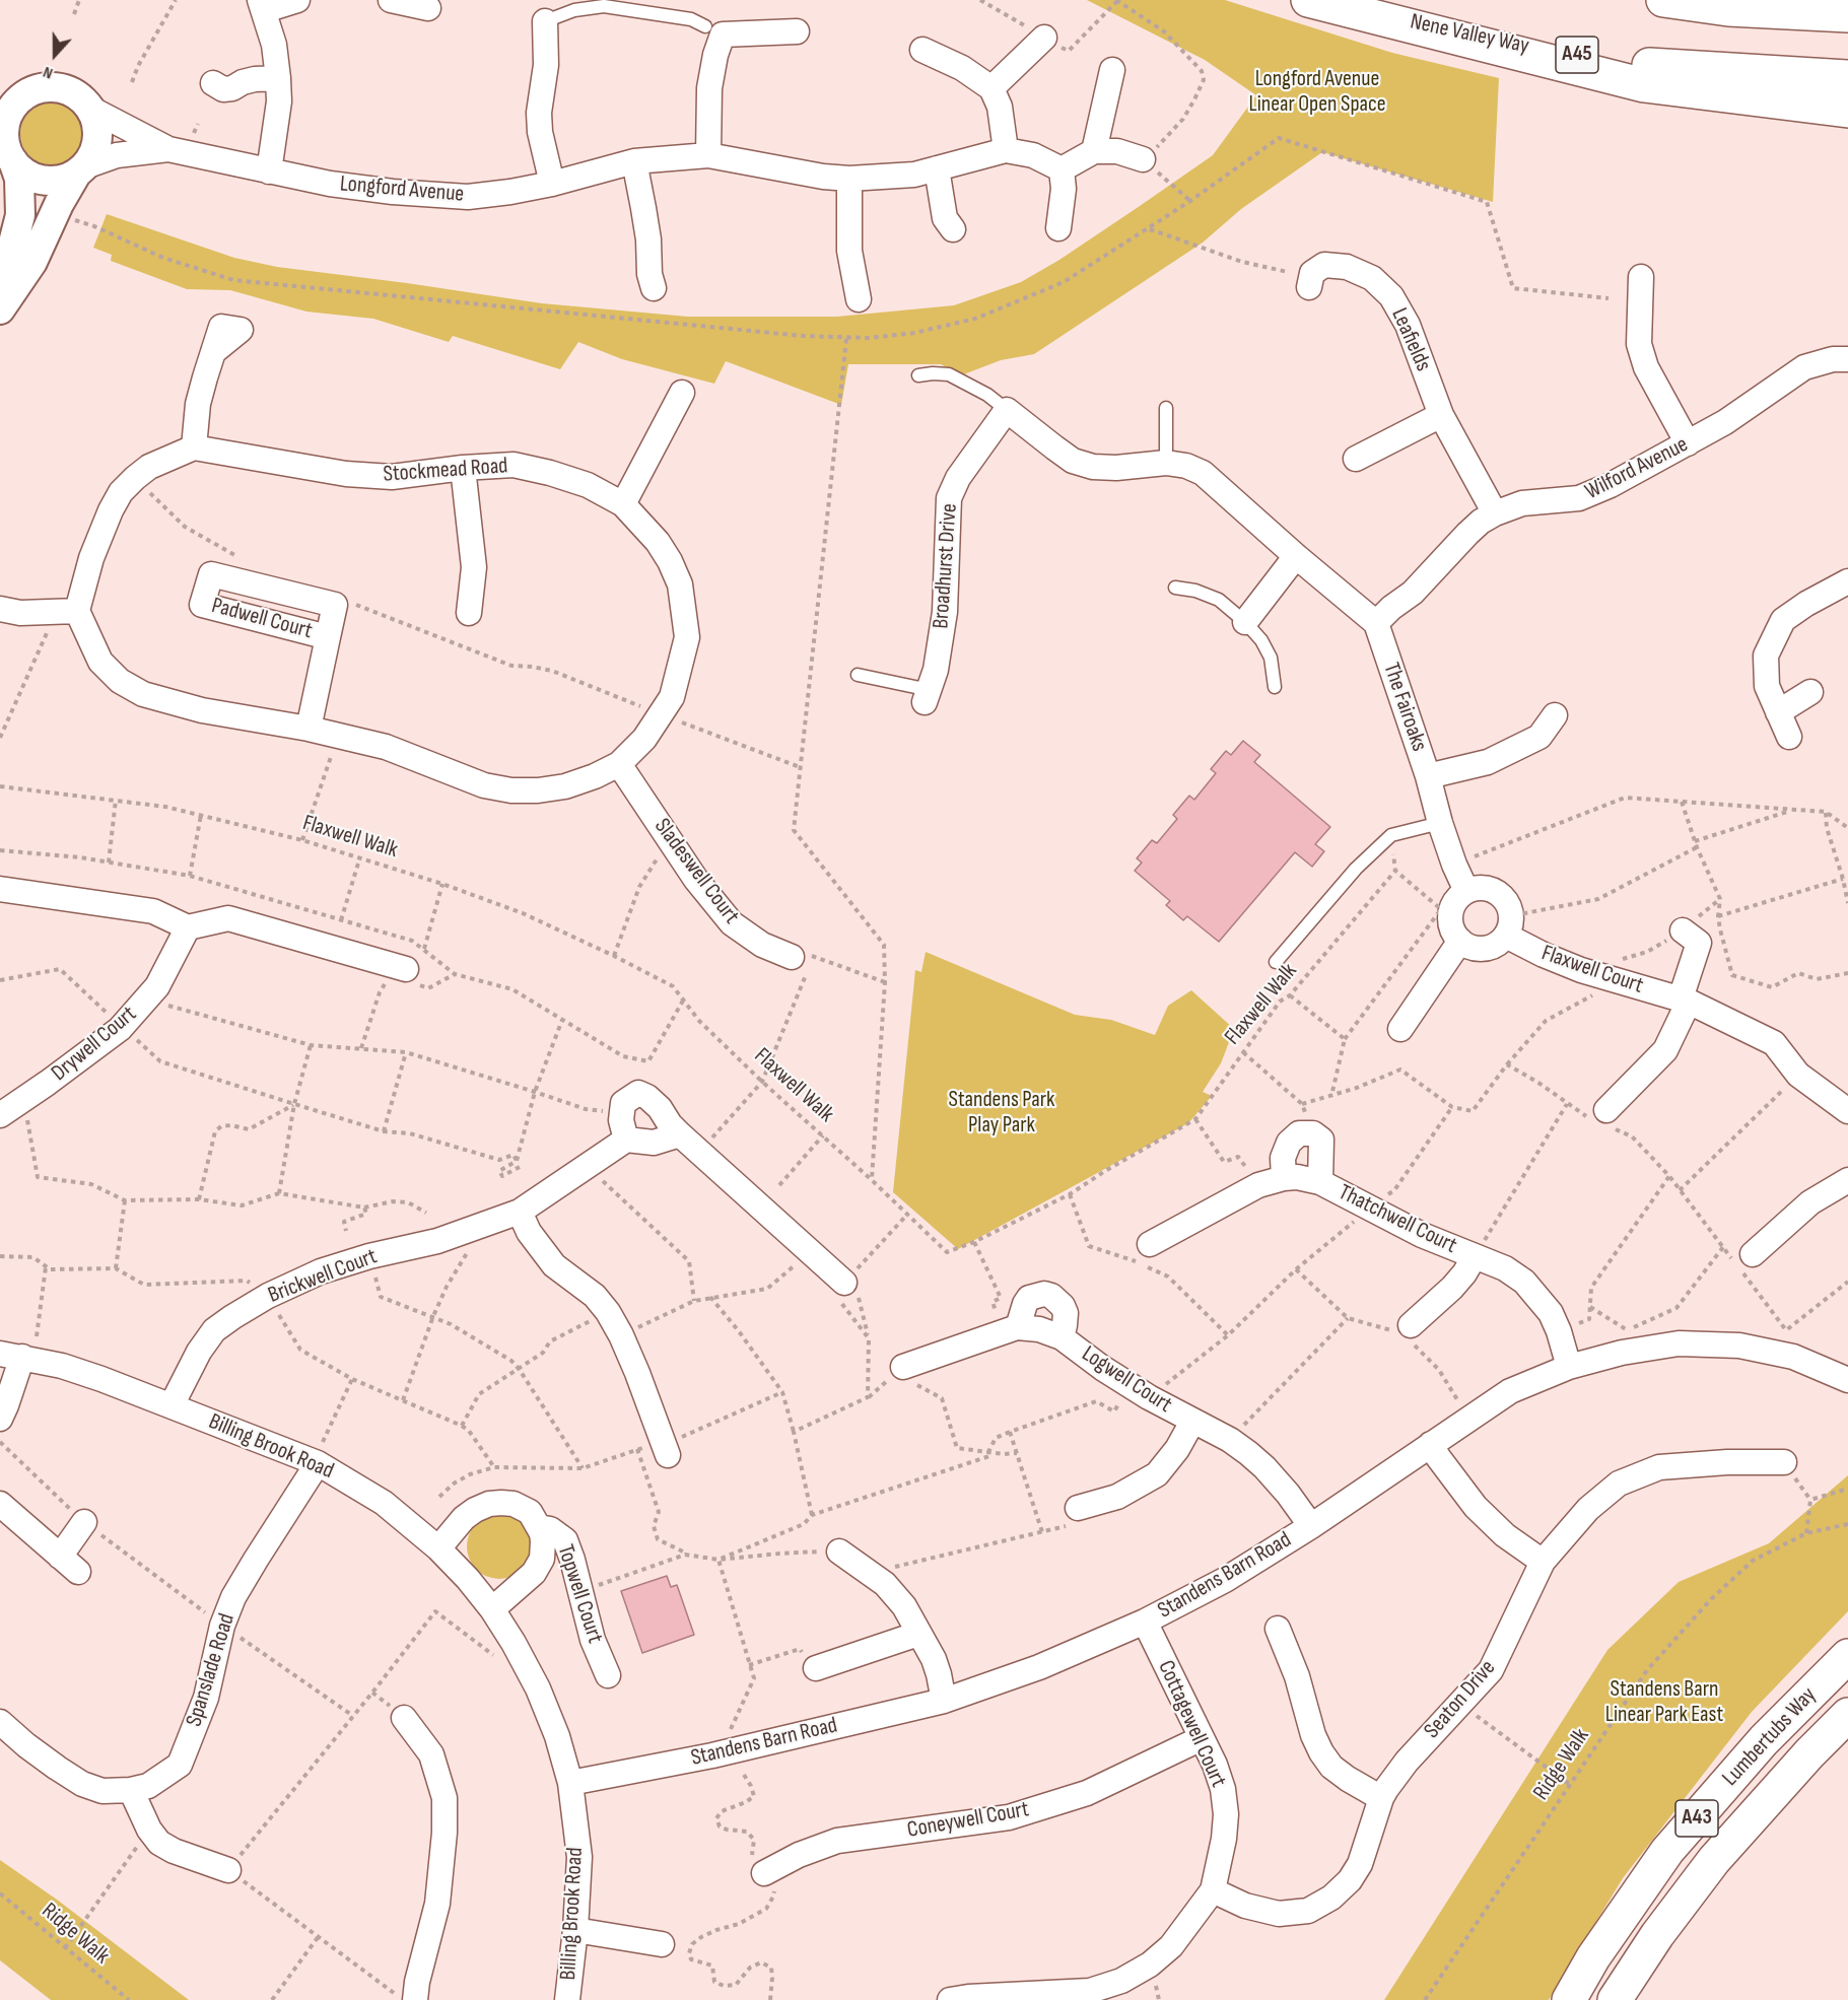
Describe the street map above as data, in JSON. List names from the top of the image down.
{
  "streets": {
    "highway": [
      "Nene Valley Way",
      "A45",
      "Lumbertubs Way",
      "A43"
    ],
    "street": [
      "Longford Avenue",
      "Leafields",
      "Wilford Avenue",
      "Stockmead Road",
      "Broadhurst Drive",
      "Padwell Court",
      "The Fairoaks",
      "Sladeswell Court",
      "Flaxwell Court",
      "Drywell Court",
      "Thatchwell Court",
      "Brickwell Court",
      "Logwell Court",
      "Billing Brook Road",
      "Standens Barn Road",
      "Topwell Court",
      "Spanslade Road",
      "Seaton Drive",
      "Cottagewell Court",
      "Coneywell Court"
    ],
    "path": ["Flaxwell Walk", "Ridge Walk"]
  },
  "crossings": [
    ["Leafields", "Wilford Avenue"],
    ["Wilford Avenue", "The Fairoaks"],
    ["Stockmead Road", "Padwell Court"],
    ["Stockmead Road", "Sladeswell Court"],
    ["The Fairoaks", "Flaxwell Court"],
    ["Thatchwell Court", "Standens Barn Road"],
    ["Brickwell Court", "Billing Brook Road"],
    ["Logwell Court", "Standens Barn Road"],
    ["Billing Brook Road", "Standens Barn Road"],
    ["Billing Brook Road", "Topwell Court"],
    ["Billing Brook Road", "Spanslade Road"],
    ["Standens Barn Road", "Cottagewell Court"],
    ["Seaton Drive", "Cottagewell Court"],
    ["Cottagewell Court", "Coneywell Court"]
  ],
  "parks": ["Longford Avenue Linear Open Space", "Standens Park Play Park", "Standens Barn Linear Park East"],
  "north": "bottom"
}
